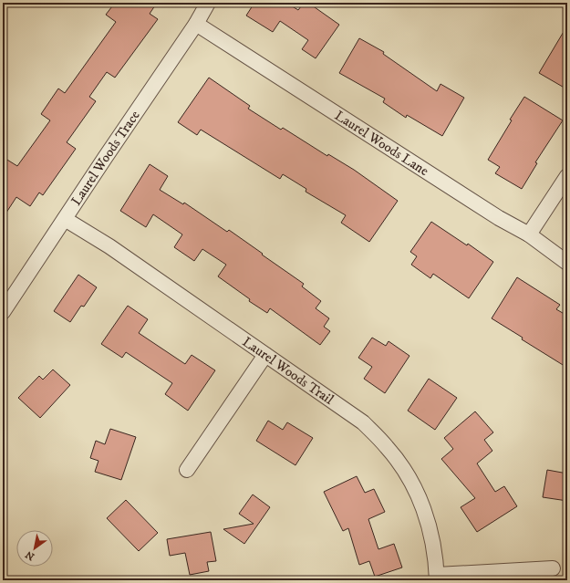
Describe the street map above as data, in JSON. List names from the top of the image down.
{
  "streets": {
    "street": ["Laurel Woods Lane", "Laurel Woods Trace", "Laurel Woods Trail"]
  },
  "crossings": [
    ["Laurel Woods Lane", "Laurel Woods Trace"],
    ["Laurel Woods Trace", "Laurel Woods Trail"]
  ],
  "north": "bottom left"
}
